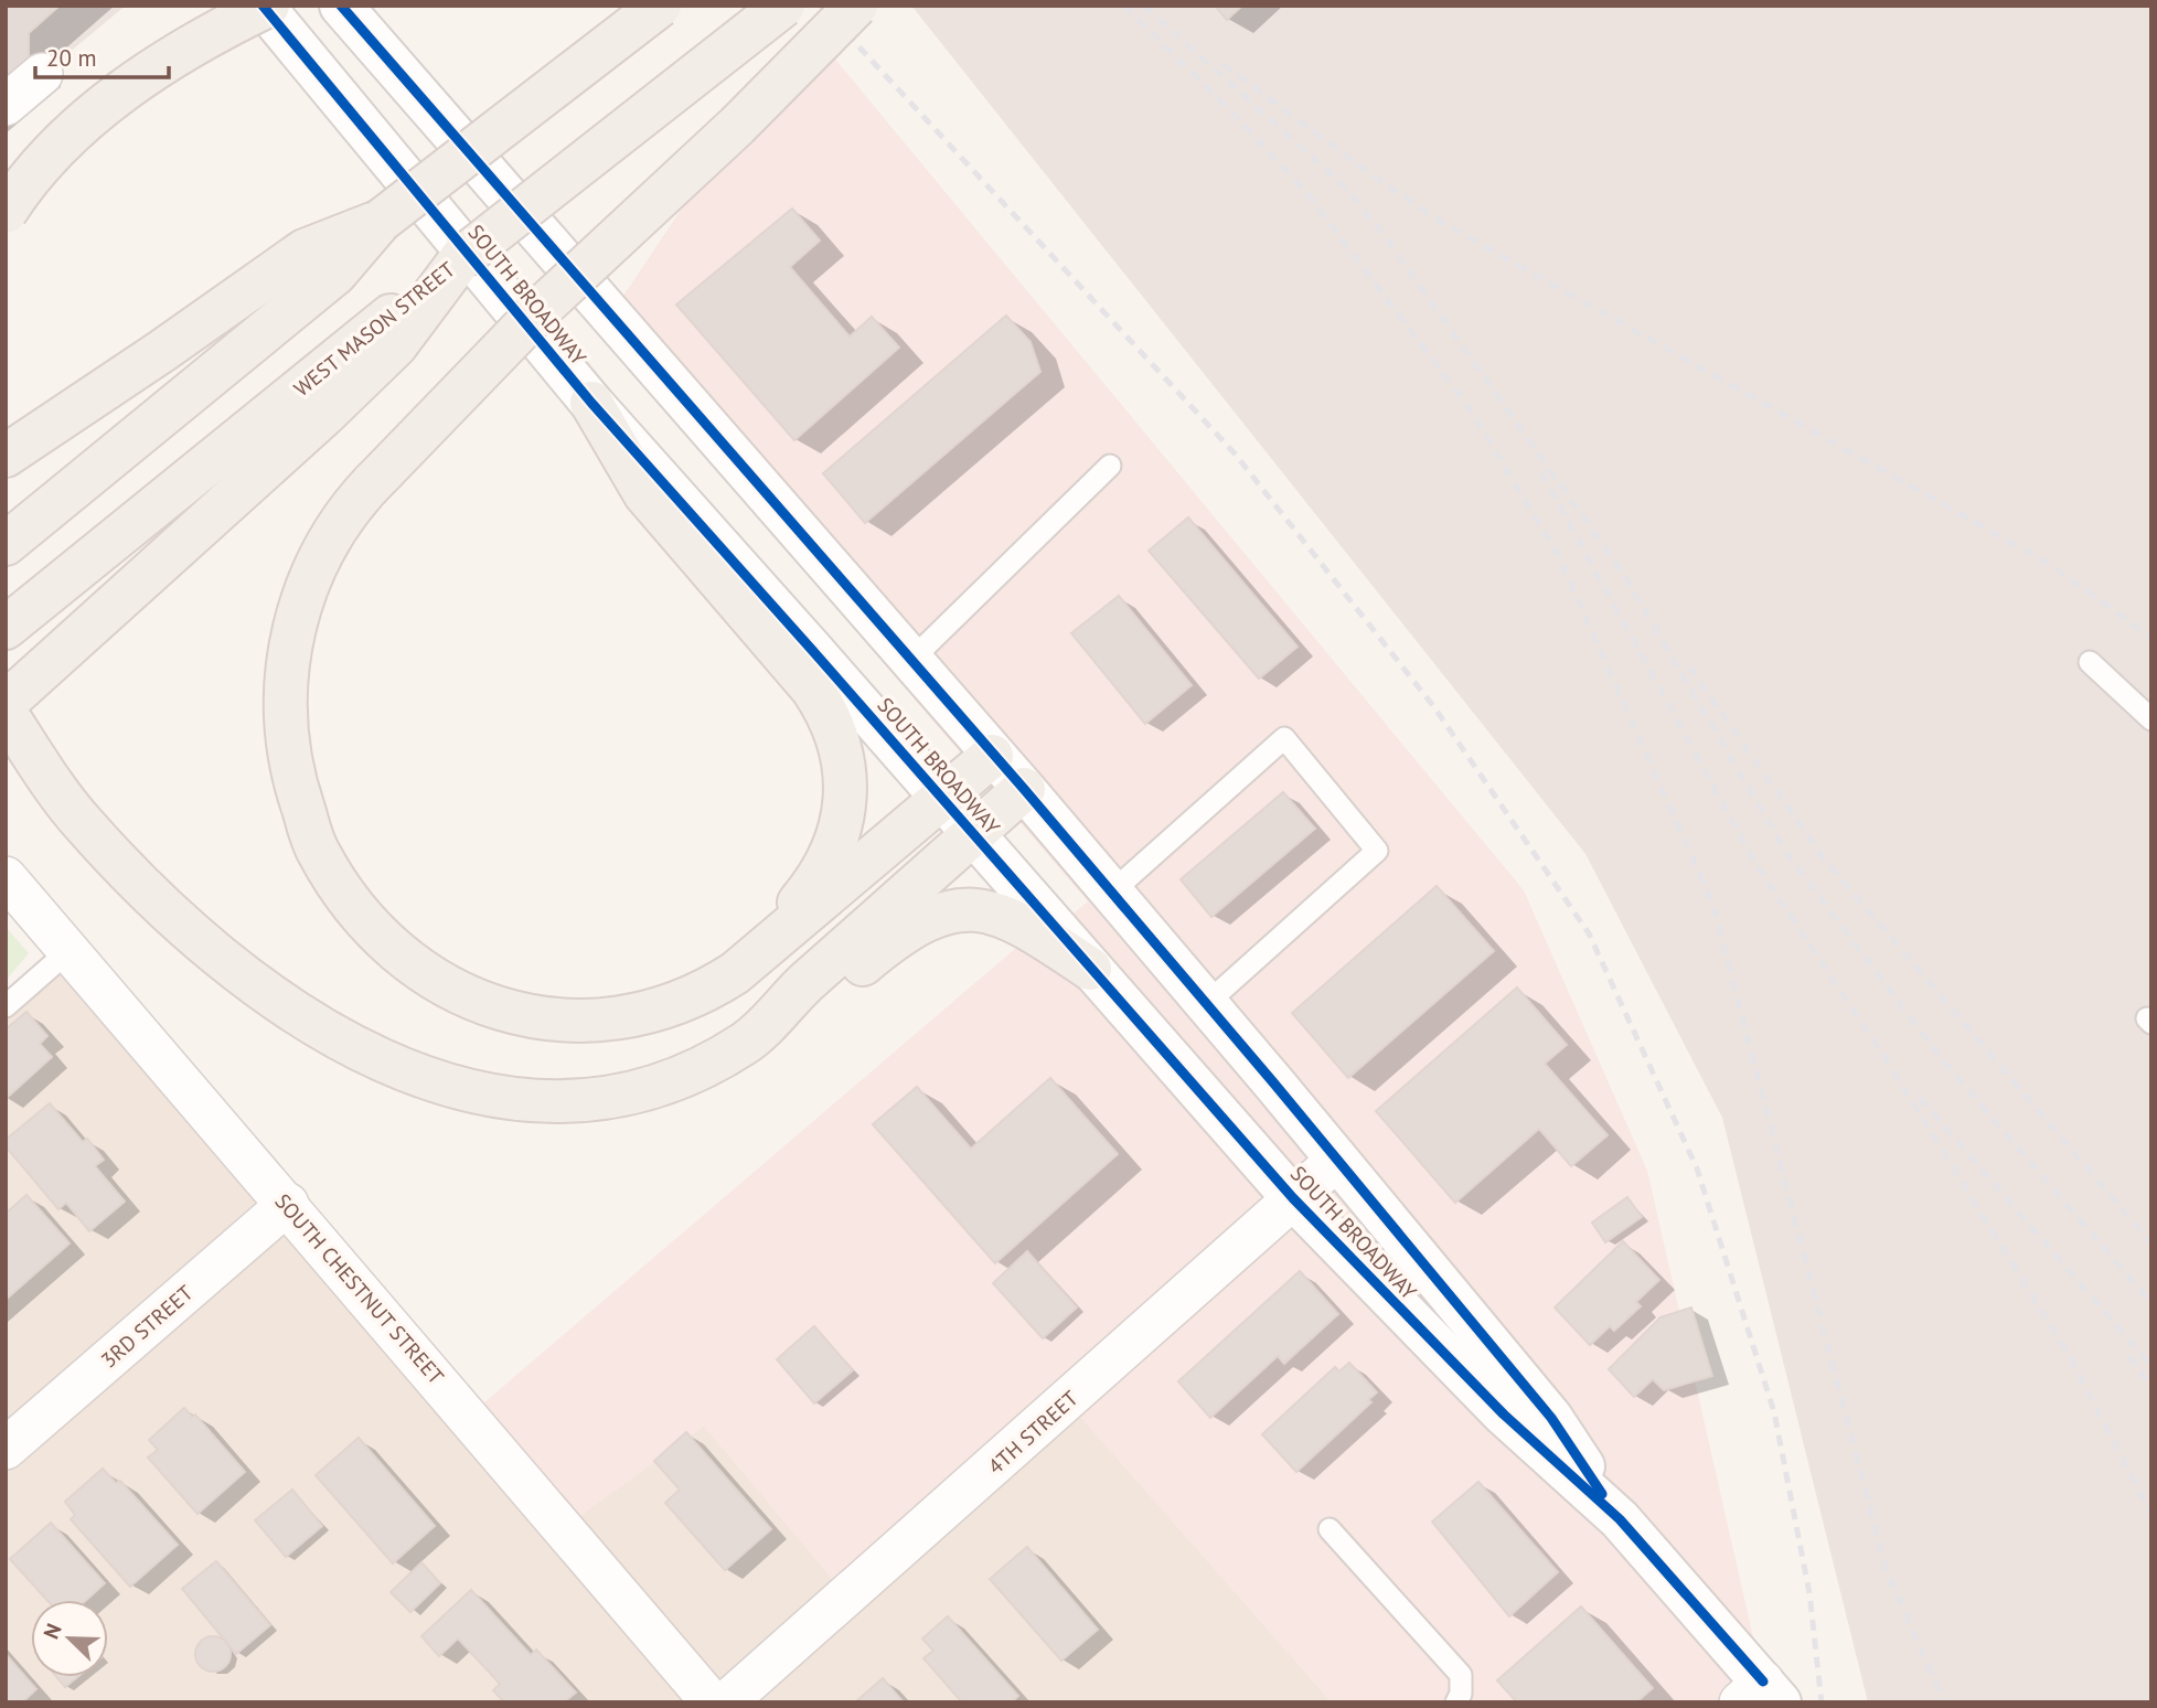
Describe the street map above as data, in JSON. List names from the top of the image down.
{
  "streets": {
    "main road": ["WEST MASON STREET"],
    "street": [
      "SOUTH BROADWAY",
      "SOUTH CHESTNUT STREET",
      "3RD STREET",
      "4TH STREET"
    ]
  },
  "crossings": [
    ["SOUTH BROADWAY", "4TH STREET"],
    ["SOUTH CHESTNUT STREET", "3RD STREET"]
  ],
  "scale_bar": "20 m",
  "north": "top left"
}
